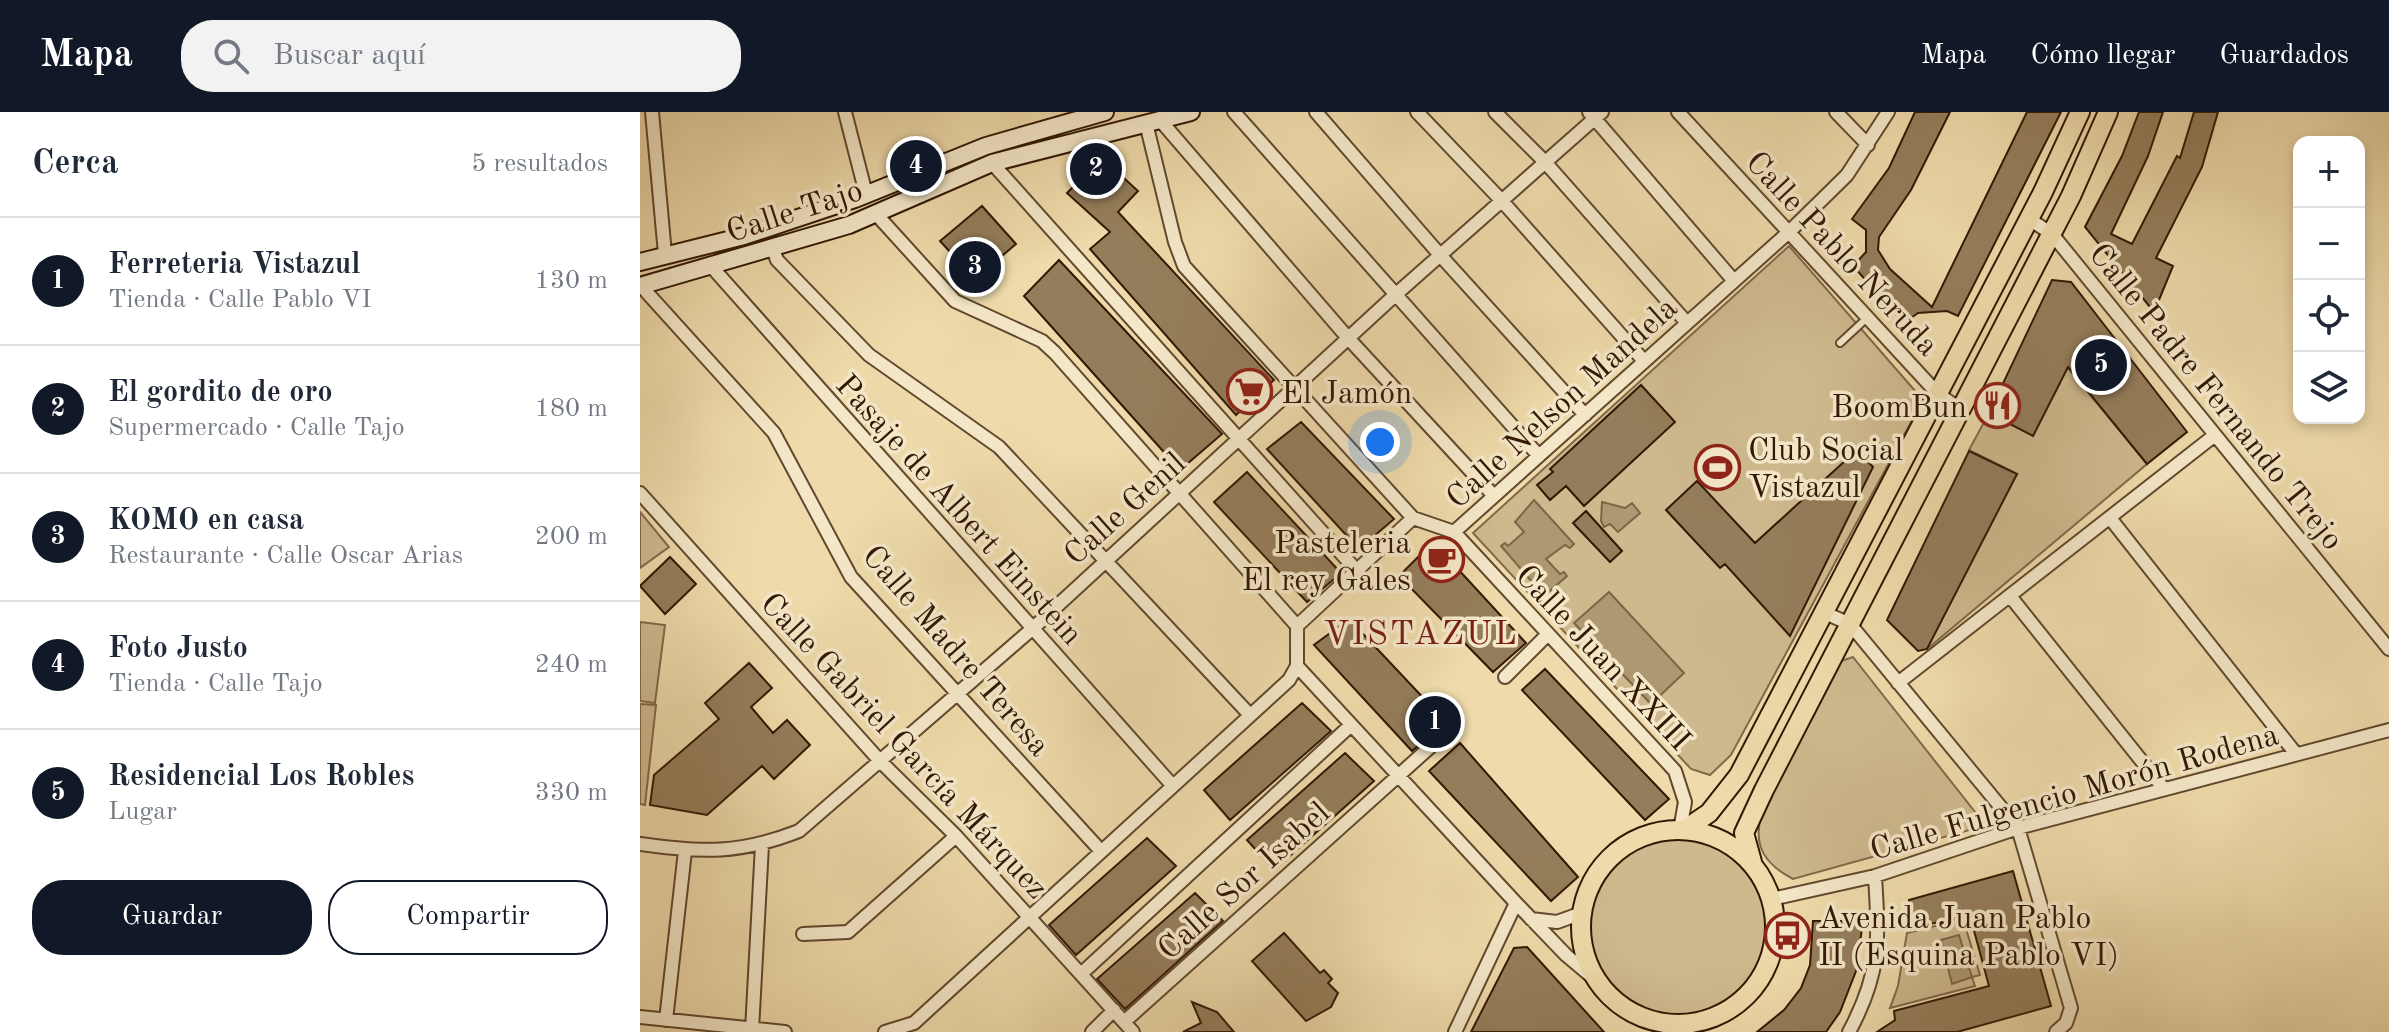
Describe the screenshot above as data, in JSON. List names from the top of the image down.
{
  "streets": {
    "street": [
      "Calle Tajo",
      "Calle Pablo Neruda",
      "Calle Padre Fernando Trejo",
      "Calle Nelson Mandela",
      "Calle Genil",
      "Pasaje de Albert Einstein",
      "Calle Madre Teresa",
      "Calle Juan XXIII",
      "Calle Gabriel García Márquez",
      "Calle Fulgencio Morón Rodena",
      "Calle Sor Isabel"
    ]
  },
  "crossings": [
    ["Calle Tajo", "Pasaje de Albert Einstein"],
    ["Calle Tajo", "Calle Madre Teresa"],
    ["Calle Pablo Neruda", "Calle Nelson Mandela"],
    ["Calle Nelson Mandela", "Calle Juan XXIII"],
    ["Calle Genil", "Pasaje de Albert Einstein"],
    ["Calle Genil", "Calle Madre Teresa"],
    ["Calle Genil", "Calle Gabriel García Márquez"],
    ["Calle Juan XXIII", "Calle Fulgencio Morón Rodena"],
    ["Calle Gabriel García Márquez", "Calle Sor Isabel"]
  ],
  "districts": ["VISTAZUL"],
  "places": {
    "supermarket": ["El Jamón"],
    "restaurant": ["BoomBun"],
    "sports": ["Club Social Vistazul"],
    "cafe": ["Pasteleria El rey Gales"],
    "bus stop": ["Avenida Juan Pablo II (Esquina Pablo VI)"]
  },
  "page": {
    "header": "Mapa",
    "search": "Buscar aquí",
    "nav": ["Mapa", "Cómo llegar", "Guardados"],
    "heading": ["Cerca", "5 resultados"],
    "map_buttons": ["+", "−"],
    "pins": [
      "4",
      "2",
      "3",
      "5",
      "1"
    ],
    "list": [
      {
        "mark": "1",
        "name": "Ferreteria Vistazul",
        "note": "Tienda · Calle Pablo VI",
        "value": "130 m"
      },
      {
        "mark": "2",
        "name": "El gordito de oro",
        "note": "Supermercado · Calle Tajo",
        "value": "180 m"
      },
      {
        "mark": "3",
        "name": "KOMO en casa",
        "note": "Restaurante · Calle Oscar Arias",
        "value": "200 m"
      },
      {
        "mark": "4",
        "name": "Foto Justo",
        "note": "Tienda · Calle Tajo",
        "value": "240 m"
      },
      {
        "mark": "5",
        "name": "Residencial Los Robles",
        "note": "Lugar",
        "value": "330 m"
      }
    ],
    "buttons": ["Guardar", "Compartir"]
  }
}
